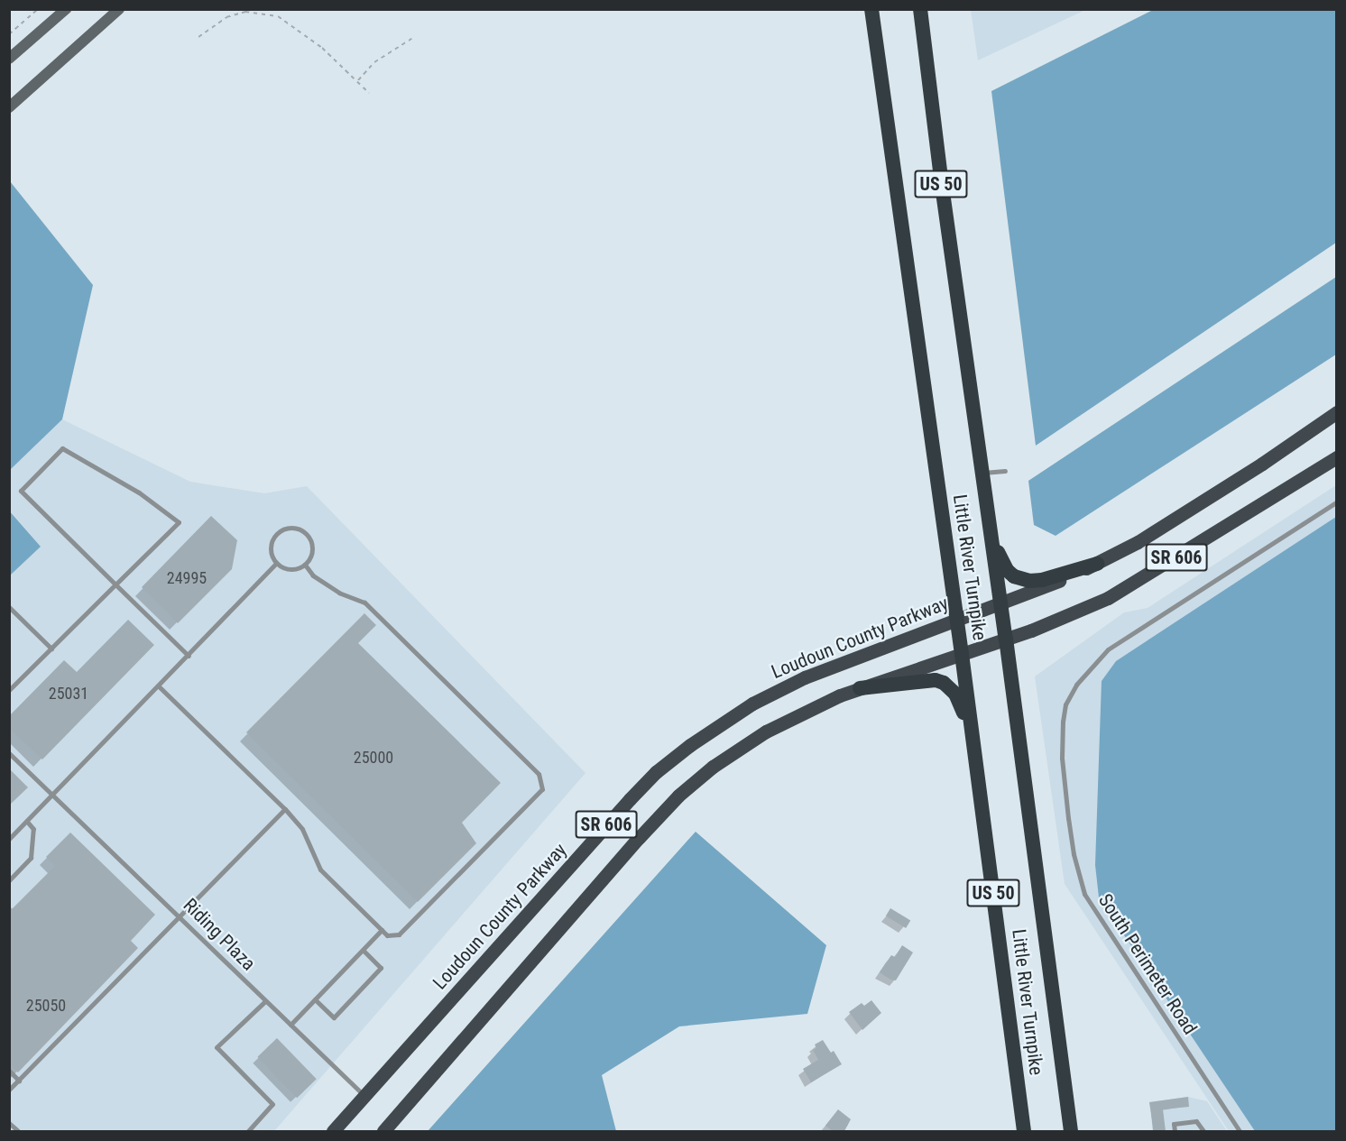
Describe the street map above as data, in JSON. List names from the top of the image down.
{
  "streets": {
    "highway": ["US 50", "Little River Turnpike"],
    "main road": ["SR 606", "Loudoun County Parkway"],
    "lane": ["Riding Plaza", "South Perimeter Road"]
  },
  "crossings": [
    ["SR 606", "Little River Turnpike"],
    ["Little River Turnpike", "Loudoun County Parkway"],
    ["Loudoun County Parkway", "Riding Plaza"]
  ],
  "house_numbers": [
    "24995",
    "25031",
    "25000",
    "25050"
  ]
}
